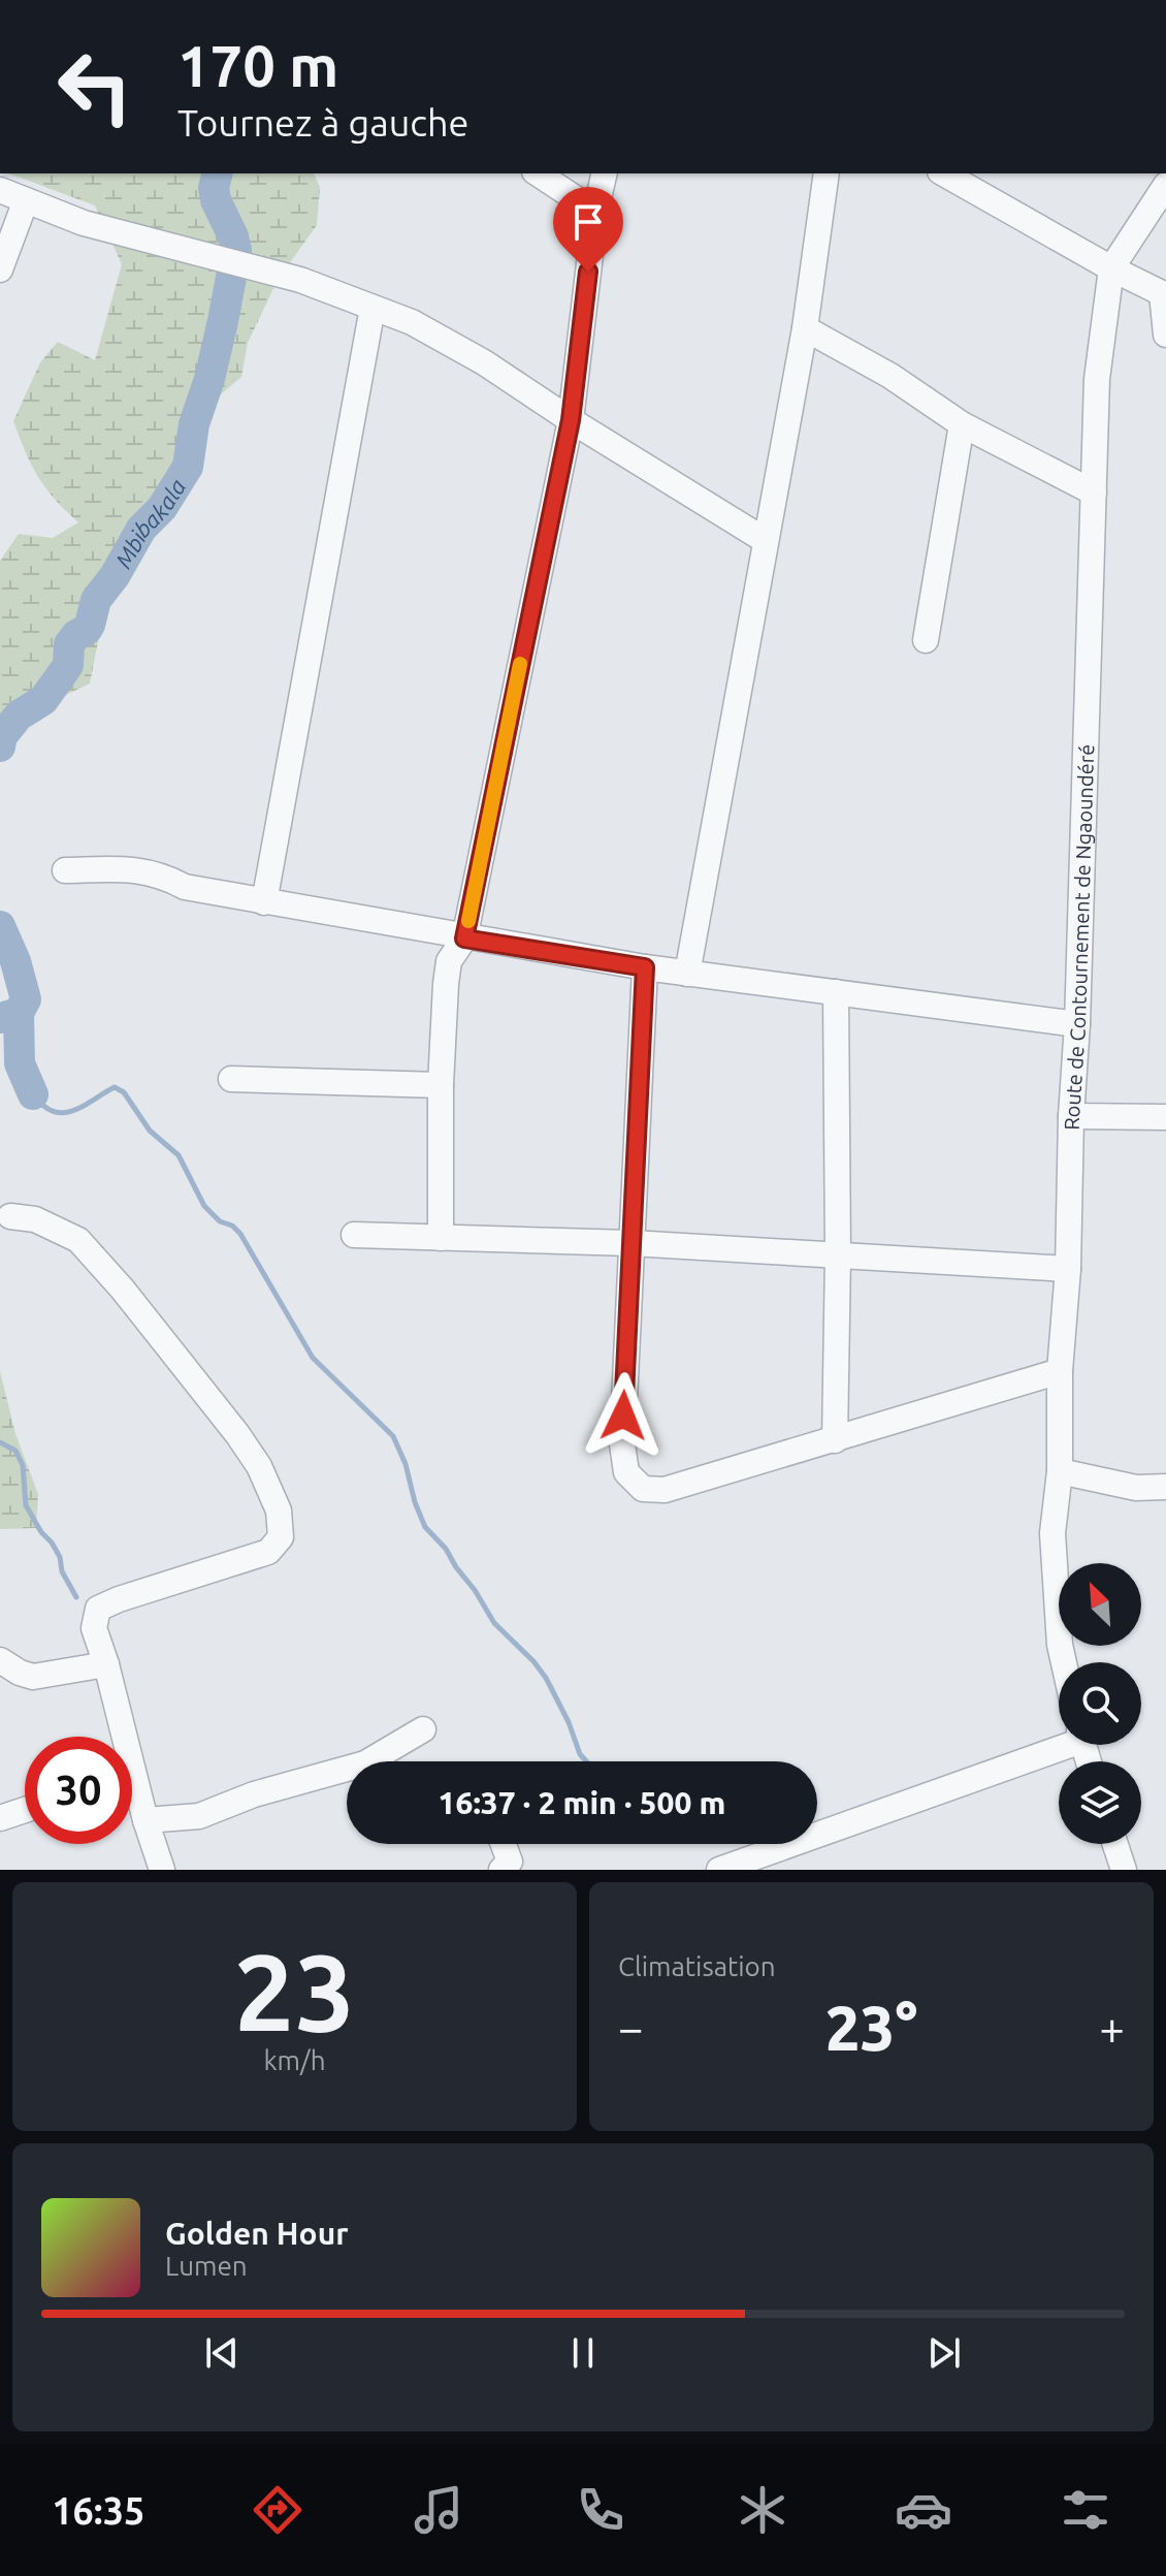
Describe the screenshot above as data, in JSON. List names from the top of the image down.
{
  "streets": {
    "street": ["Route de Contournement de Ngaoundéré"]
  },
  "water": ["Mbibakala"],
  "north": "top left",
  "page": {
    "turn": ["170 m", "Tournez à gauche"],
    "limit": "30",
    "trip": "16:37 · 2 min · 500 m",
    "tile": [
      ["23", "km/h"],
      "Climatisation"
    ],
    "heat": ["−", "23°", "+"],
    "song": ["Golden Hour", "Lumen"],
    "tabs": "16:35"
  }
}
